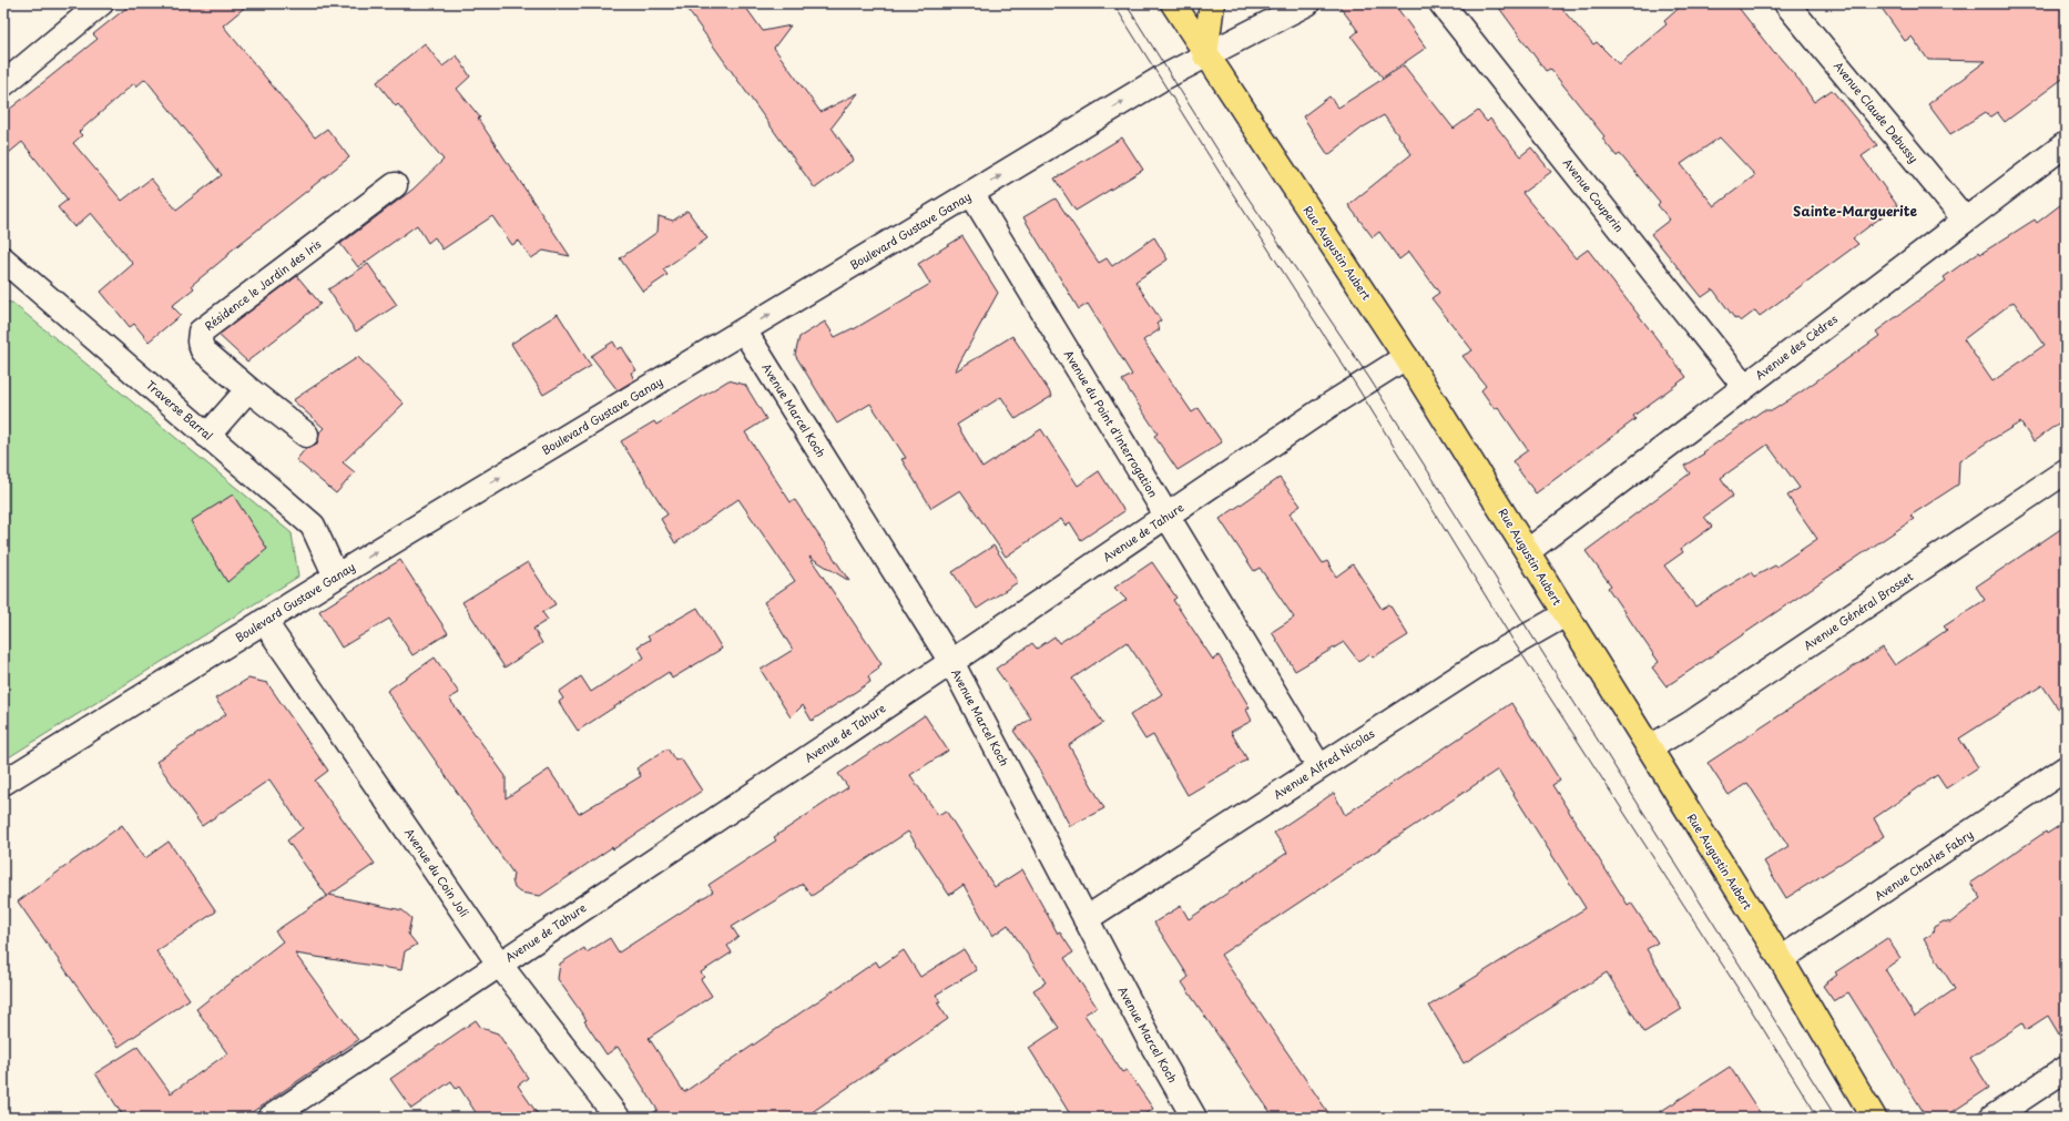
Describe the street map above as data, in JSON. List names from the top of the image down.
{
  "streets": {
    "main road": ["Rue Augustin Aubert"],
    "street": [
      "Avenue Claude Debussy",
      "Avenue Couperin",
      "Boulevard Gustave Ganay",
      "Résidence le Jardin des Iris",
      "Avenue des Cèdres",
      "Traverse Barral",
      "Avenue Marcel Koch",
      "Avenue du Point d'Interrogation",
      "Avenue de Tahure",
      "Avenue Général Brosset",
      "Avenue Alfred Nicolas",
      "Avenue Charles Fabry",
      "Avenue du Coin Joli"
    ]
  },
  "crossings": [
    ["Avenue Claude Debussy", "Avenue des Cèdres"],
    ["Avenue Couperin", "Avenue des Cèdres"],
    ["Boulevard Gustave Ganay", "Rue Augustin Aubert"],
    ["Boulevard Gustave Ganay", "Traverse Barral"],
    ["Boulevard Gustave Ganay", "Avenue Marcel Koch"],
    ["Boulevard Gustave Ganay", "Avenue du Point d'Interrogation"],
    ["Boulevard Gustave Ganay", "Avenue du Coin Joli"],
    ["Rue Augustin Aubert", "Avenue des Cèdres"],
    ["Rue Augustin Aubert", "Avenue de Tahure"],
    ["Rue Augustin Aubert", "Avenue Général Brosset"],
    ["Rue Augustin Aubert", "Avenue Alfred Nicolas"],
    ["Rue Augustin Aubert", "Avenue Charles Fabry"],
    ["Avenue Marcel Koch", "Avenue de Tahure"],
    ["Avenue Marcel Koch", "Avenue Alfred Nicolas"],
    ["Avenue du Point d'Interrogation", "Avenue de Tahure"],
    ["Avenue du Point d'Interrogation", "Avenue Alfred Nicolas"],
    ["Avenue de Tahure", "Avenue du Coin Joli"]
  ],
  "one_way": ["Boulevard Gustave Ganay"],
  "districts": ["Sainte-Marguerite"]
}
